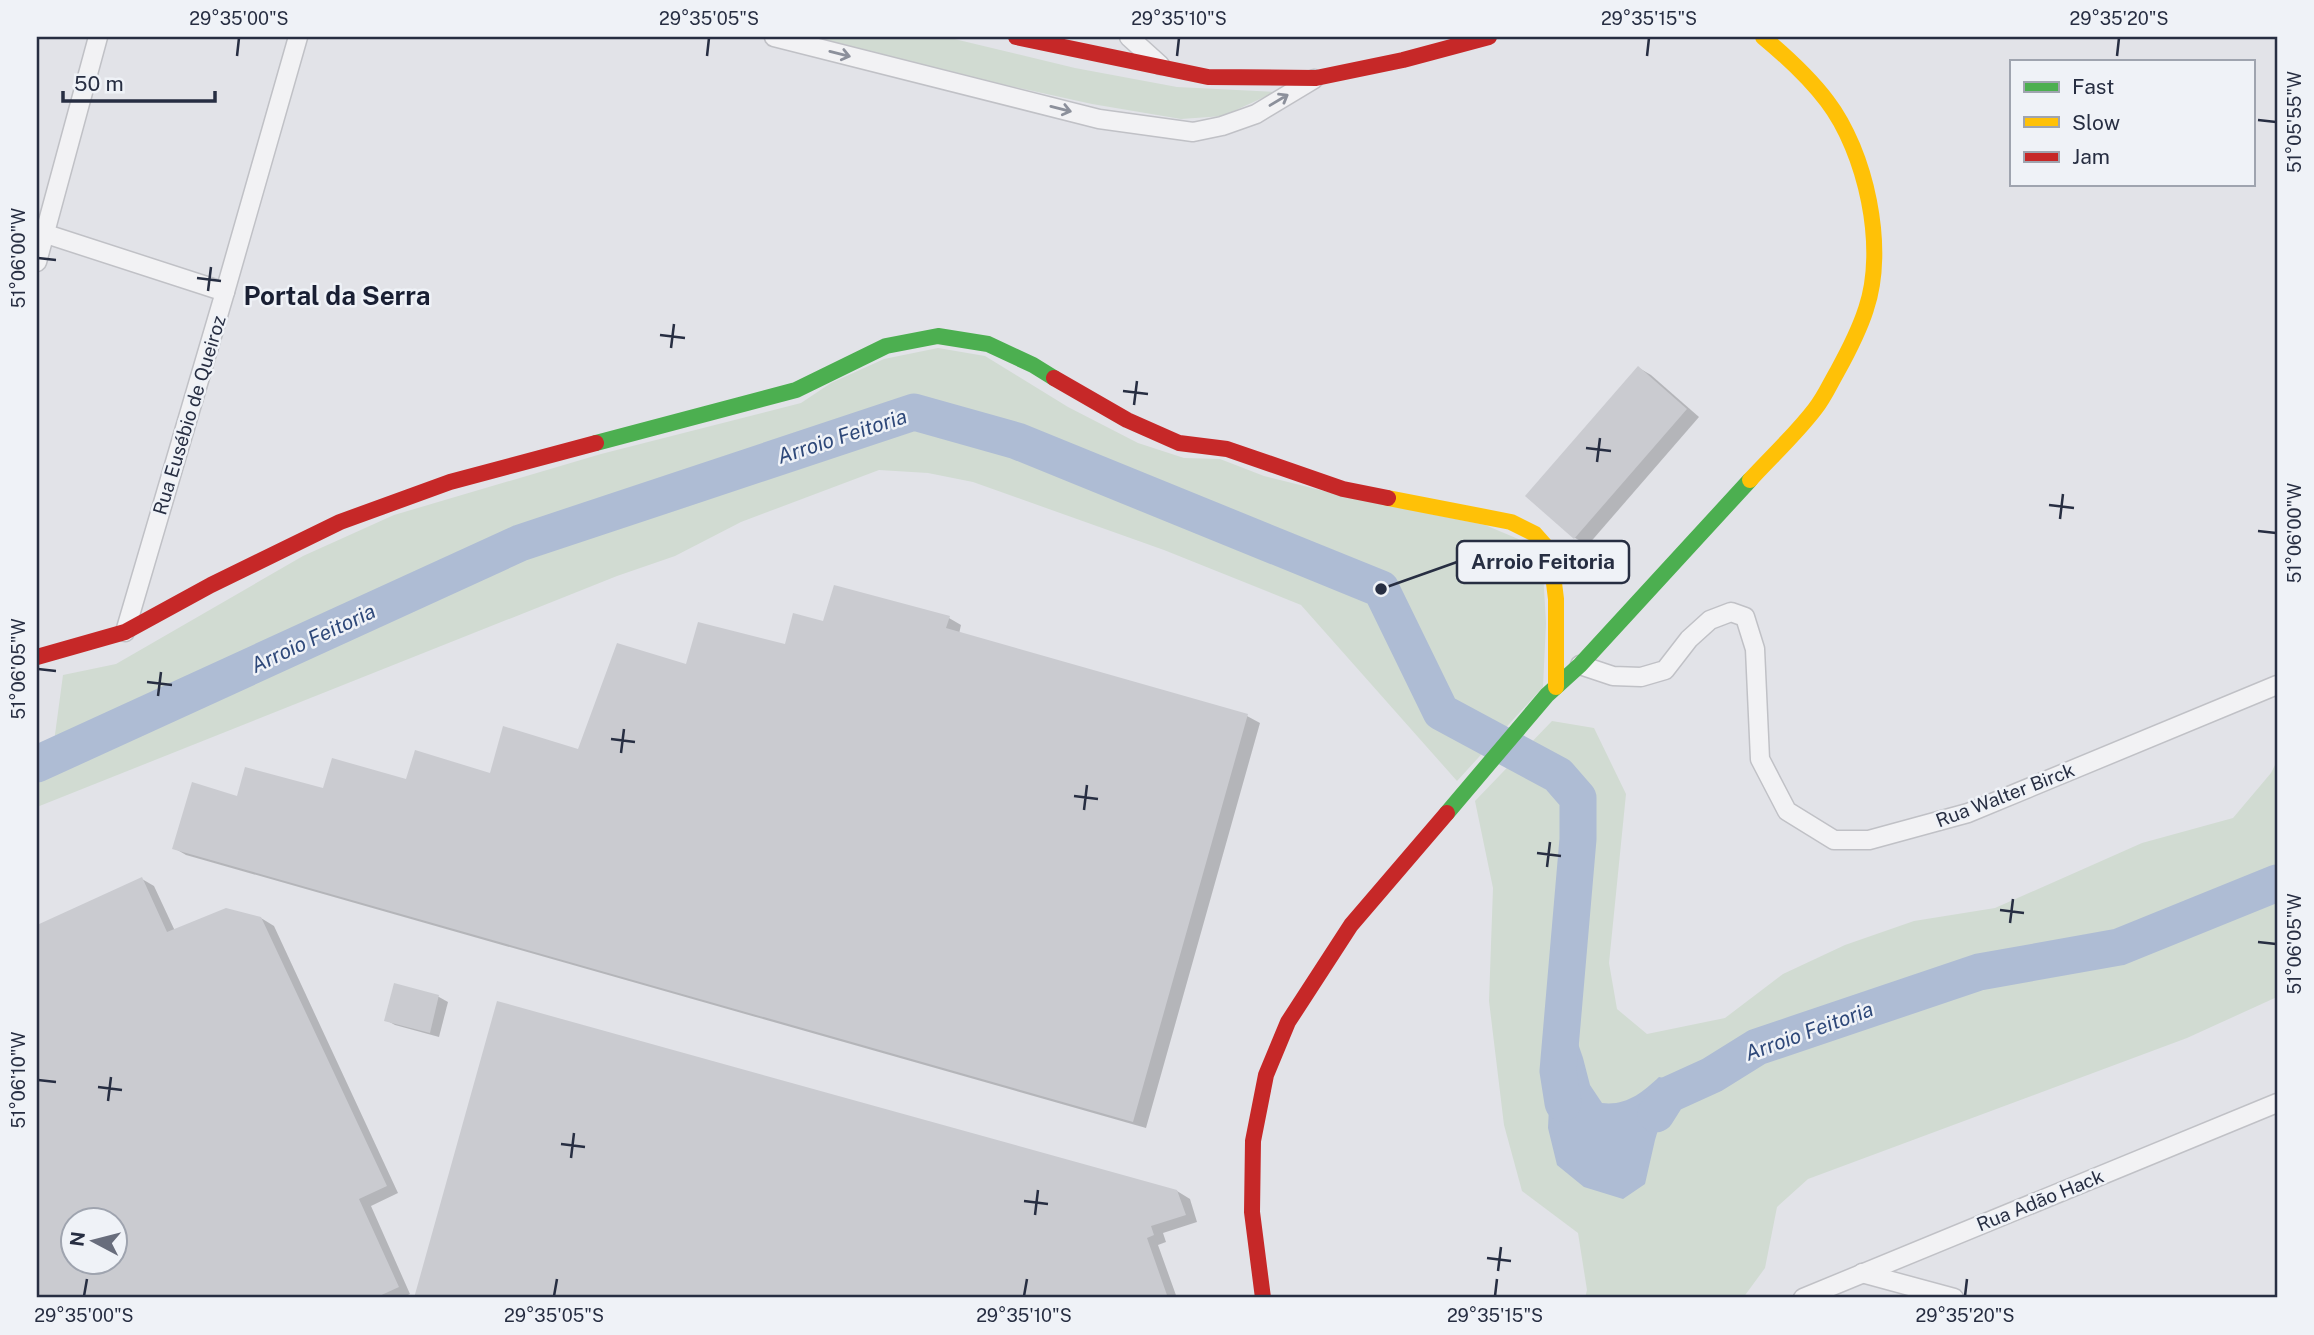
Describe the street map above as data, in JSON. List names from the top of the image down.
{
  "streets": {
    "street": ["Rua Eusébio de Queiroz", "Rua Walter Birck", "Rua Adão Hack"]
  },
  "districts": ["Portal da Serra"],
  "water": ["Arroio Feitoria"],
  "places": ["Arroio Feitoria"],
  "legend": ["Fast", "Slow", "Jam"],
  "scale_bar": "50 m",
  "north": "left",
  "coordinates": [
    "29°35'00\"S",
    "29°35'05\"S",
    "29°35'10\"S",
    "29°35'15\"S",
    "29°35'20\"S",
    "51°05'55\"W",
    "51°06'00\"W",
    "51°06'05\"W",
    "51°06'10\"W"
  ]
}
